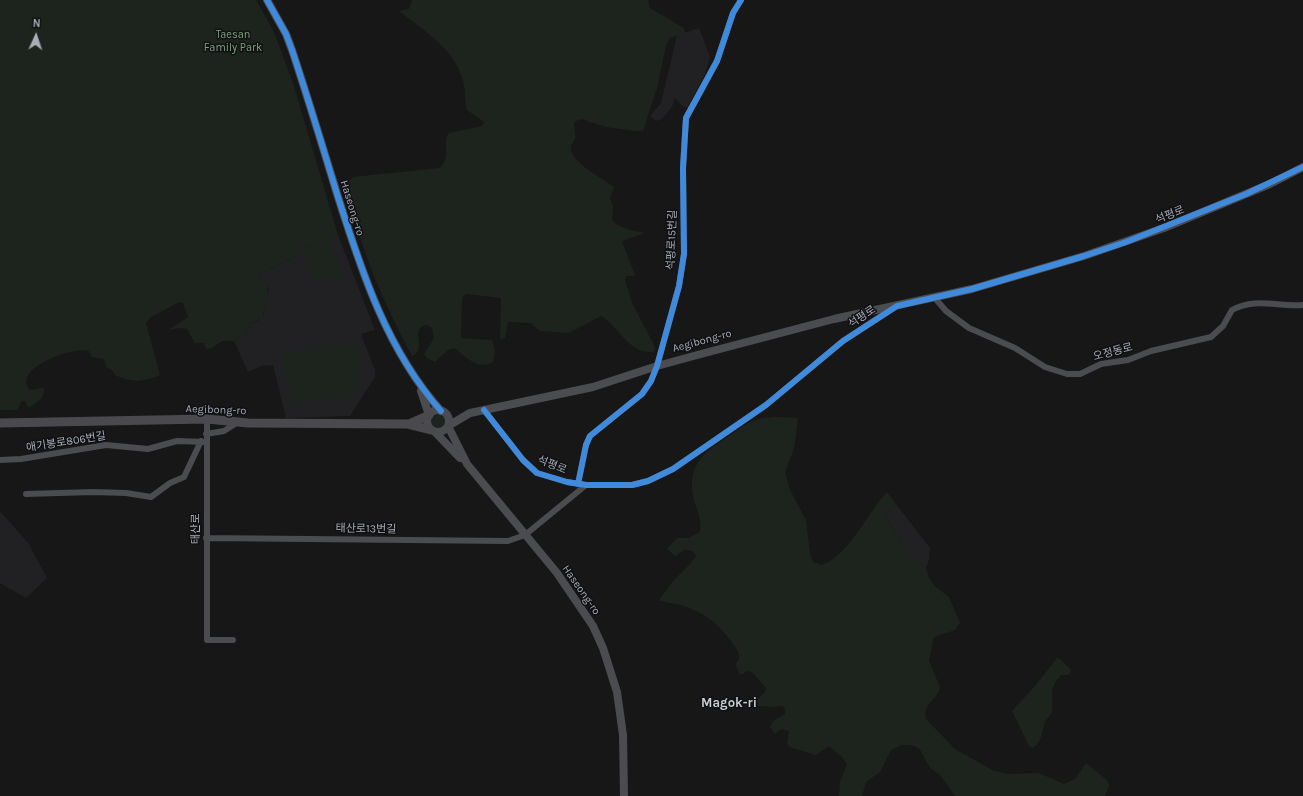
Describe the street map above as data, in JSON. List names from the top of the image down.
{
  "streets": {
    "main road": ["Aegibong-ro"],
    "street": [
      "Haseong-ro",
      "석평로",
      "석평로15번길",
      "오정동로",
      "애기봉로806번길",
      "태산로",
      "태산로13번길"
    ]
  },
  "crossings": [
    ["Haseong-ro", "Aegibong-ro"],
    ["Haseong-ro", "태산로13번길"],
    ["석평로", "석평로15번길"],
    ["석평로", "Aegibong-ro"],
    ["석평로", "오정동로"],
    ["석평로", "태산로13번길"],
    ["석평로15번길", "Aegibong-ro"],
    ["Aegibong-ro", "태산로"],
    ["애기봉로806번길", "태산로"],
    ["태산로", "태산로13번길"]
  ],
  "districts": ["Magok-ri"],
  "parks": ["Taesan Family Park"],
  "north": "top"
}
